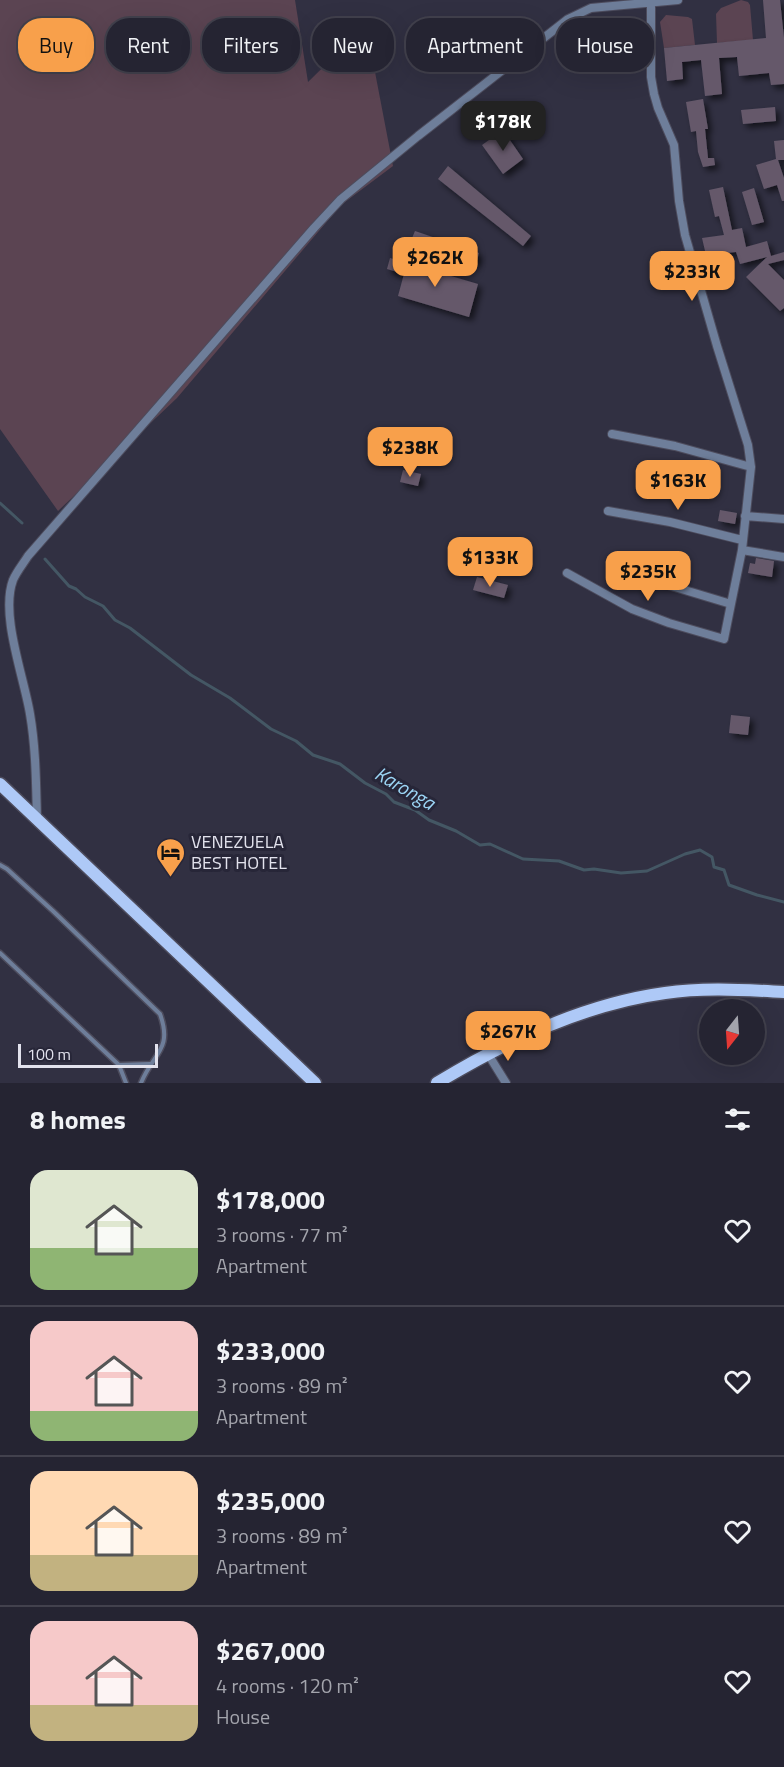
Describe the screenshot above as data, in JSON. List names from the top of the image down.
{
  "water": ["Karonga"],
  "places": {
    "hotel": ["VENEZUELA BEST HOTEL"]
  },
  "scale_bar": "100 m",
  "north": "bottom",
  "page": {
    "chip": [
      "Buy",
      "Rent",
      "Filters",
      "New",
      "Apartment",
      "House"
    ],
    "price": [
      "$178K",
      "$262K",
      "$233K",
      "$238K",
      "$163K",
      "$133K",
      "$235K",
      "$267K"
    ],
    "scale": "100 m",
    "heading": "8 homes",
    "list": [
      {
        "name": "$178,000",
        "note": "3 rooms · 77 m² · Apartment"
      },
      {
        "name": "$233,000",
        "note": "3 rooms · 89 m² · Apartment"
      },
      {
        "name": "$235,000",
        "note": "3 rooms · 89 m² · Apartment"
      },
      {
        "name": "$267,000",
        "note": "4 rooms · 120 m² · House"
      }
    ]
  }
}
